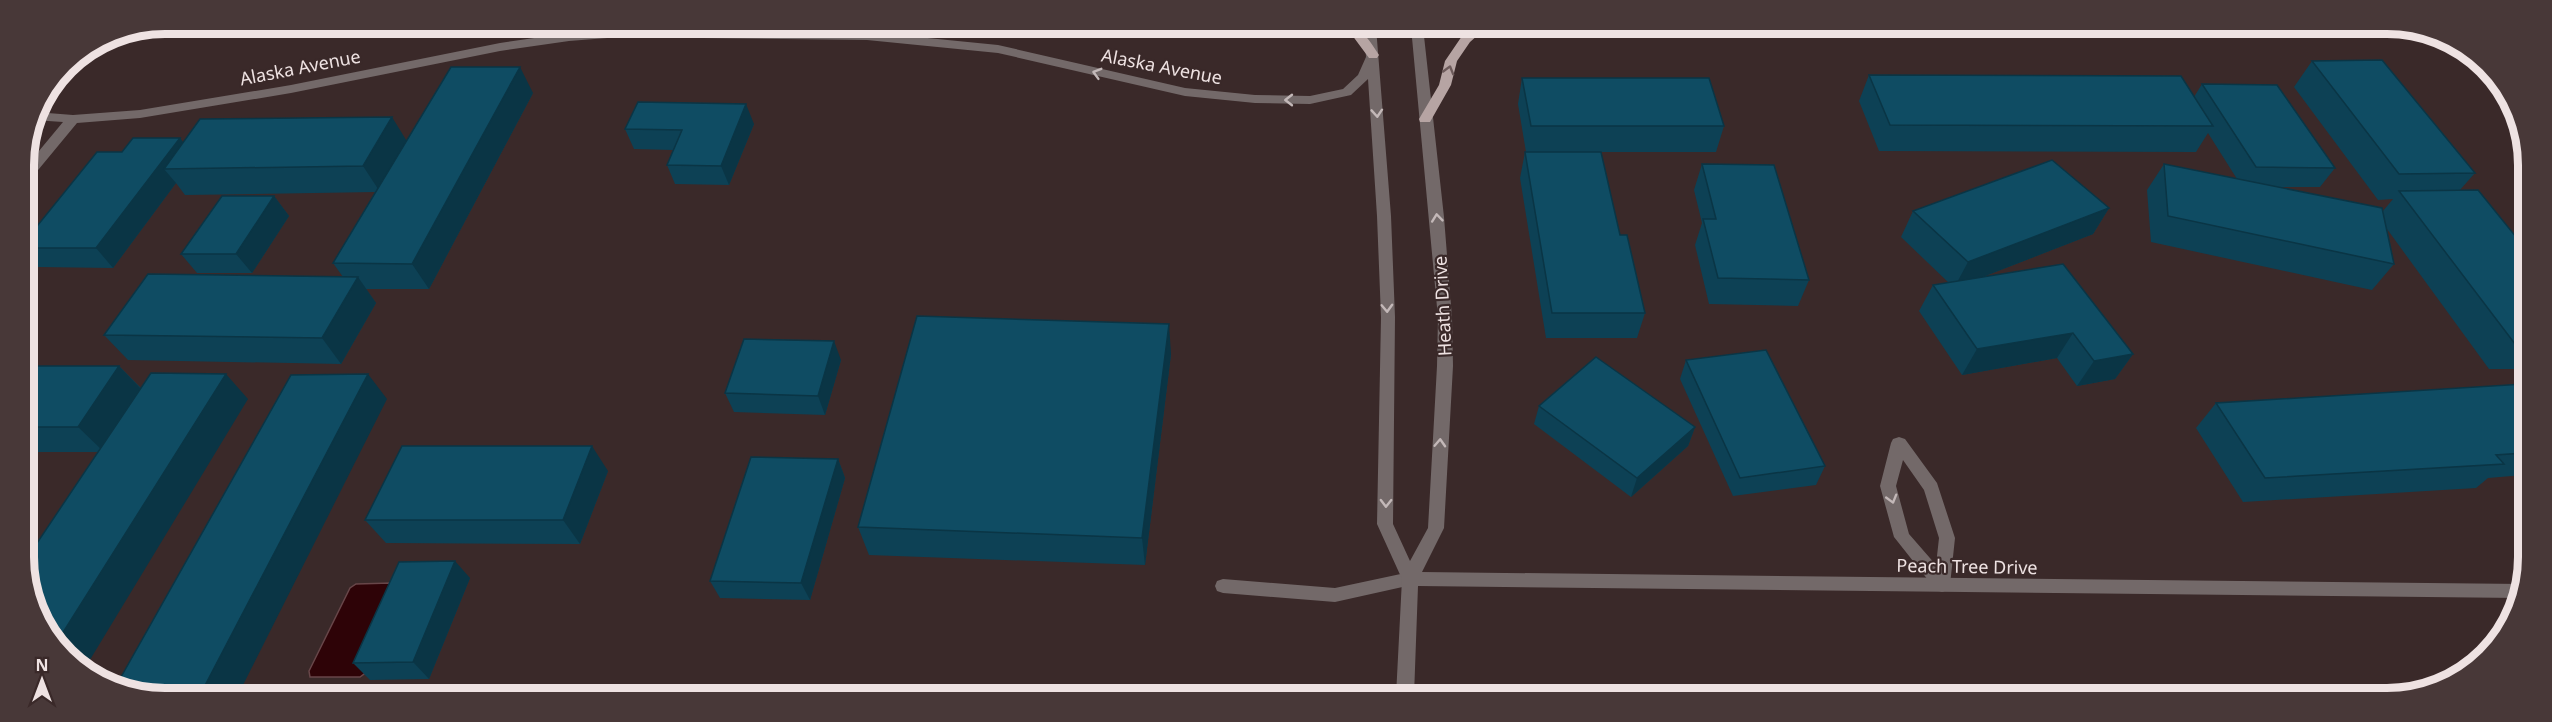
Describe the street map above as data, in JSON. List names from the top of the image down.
{
  "streets": {
    "street": ["Alaska Avenue", "Heath Drive", "Peach Tree Drive"]
  },
  "crossings": [
    ["Alaska Avenue", "Heath Drive"],
    ["Heath Drive", "Peach Tree Drive"]
  ],
  "one_way": ["Alaska Avenue"],
  "north": "top"
}
